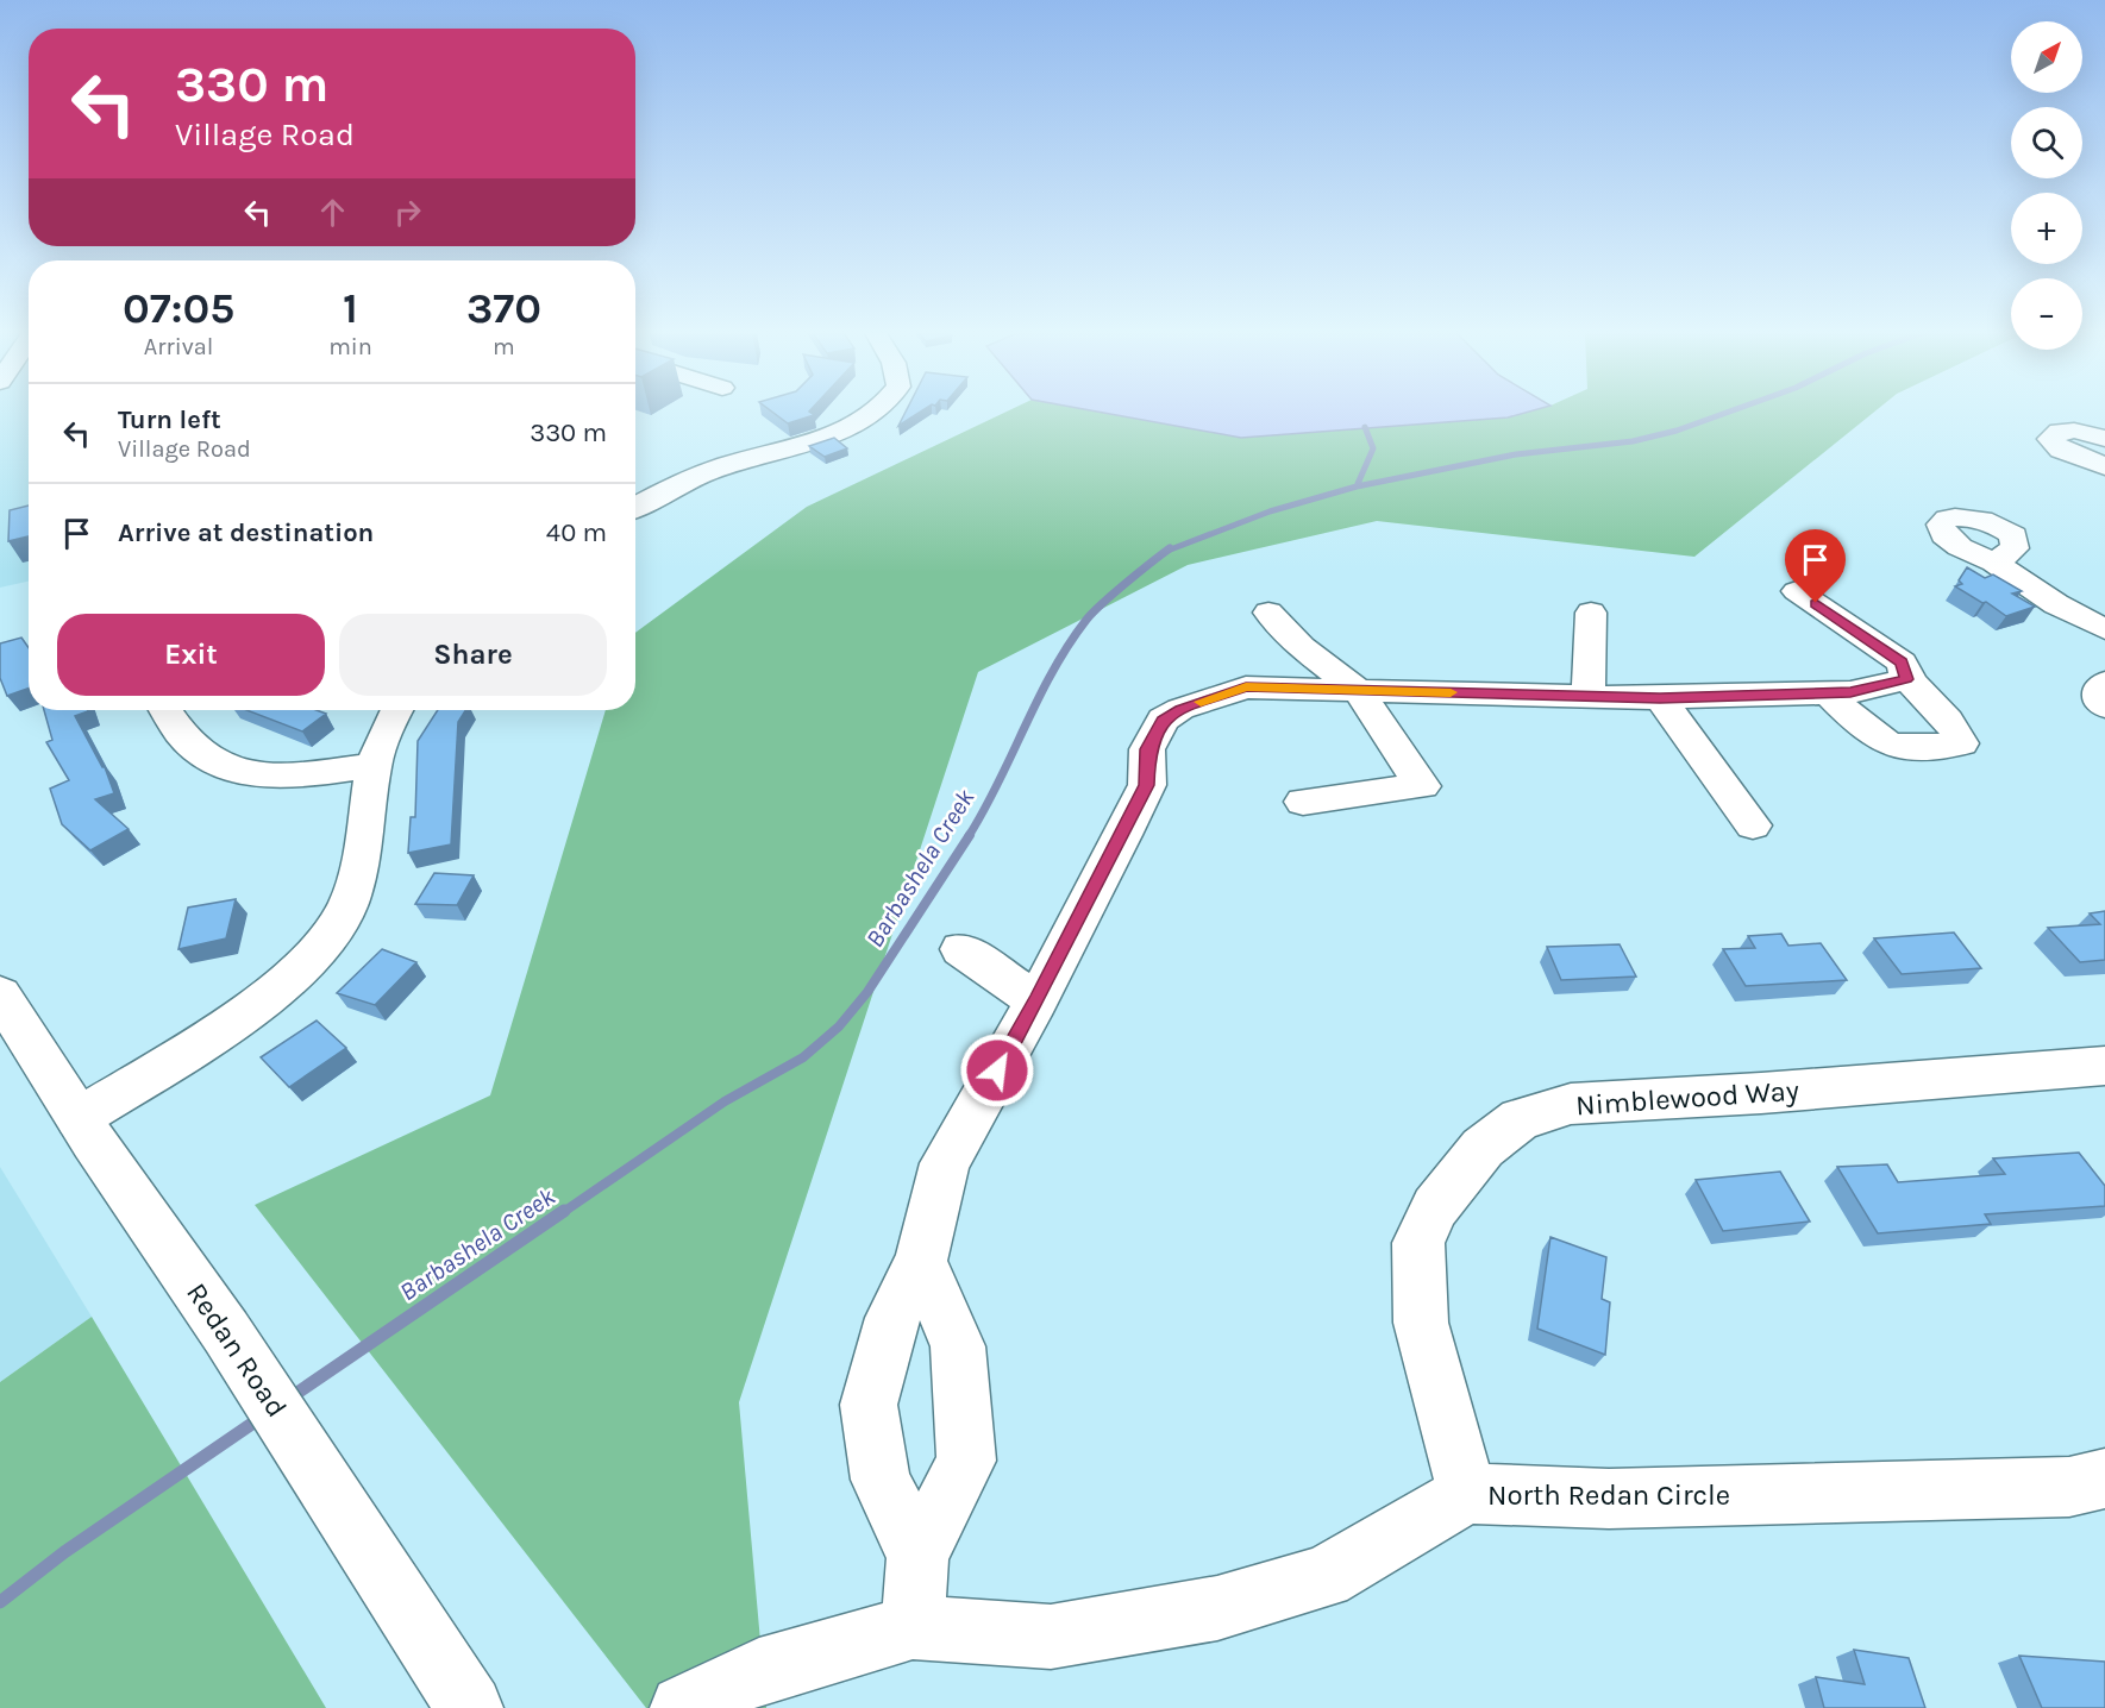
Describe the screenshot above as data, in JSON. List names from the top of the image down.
{
  "streets": {
    "street": ["Nimblewood Way", "Redan Road", "North Redan Circle"]
  },
  "crossings": [
    ["Nimblewood Way", "North Redan Circle"]
  ],
  "water": ["Barbashela Creek"],
  "north": "top right",
  "page": {
    "map_buttons": ["+", "−"],
    "turn": ["330 m", "Village Road"],
    "eta": [
      "07:05",
      "Arrival",
      "1",
      "min",
      "370",
      "m"
    ],
    "list": [
      {
        "name": "Turn left",
        "note": "Village Road",
        "value": "330 m"
      },
      {
        "name": "Arrive at destination",
        "value": "40 m"
      }
    ],
    "buttons": ["Exit", "Share"]
  }
}
